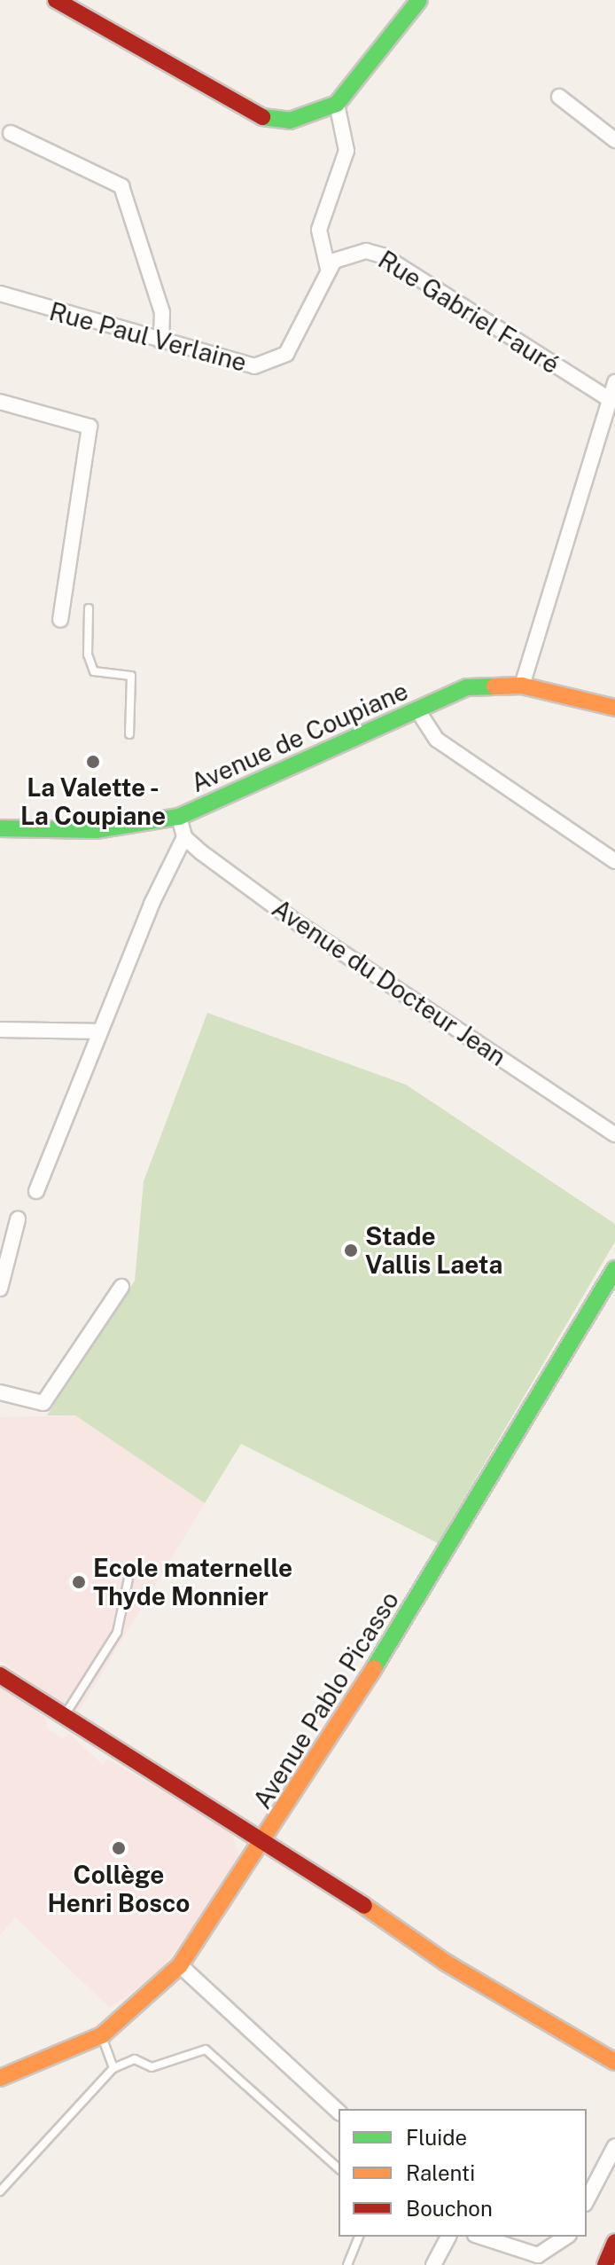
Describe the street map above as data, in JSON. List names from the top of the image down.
{
  "streets": {
    "main road": ["Avenue de Coupiane", "Avenue Pablo Picasso"],
    "street": ["Rue Gabriel Fauré", "Rue Paul Verlaine", "Avenue du Docteur Jean"]
  },
  "crossings": [
    ["Rue Gabriel Fauré", "Rue Paul Verlaine"]
  ],
  "places": [
    "La Valette - La Coupiane",
    "Stade Vallis Laeta",
    "Ecole maternelle Thyde Monnier",
    "Collège Henri Bosco"
  ],
  "legend": ["Fluide", "Ralenti", "Bouchon"]
}
